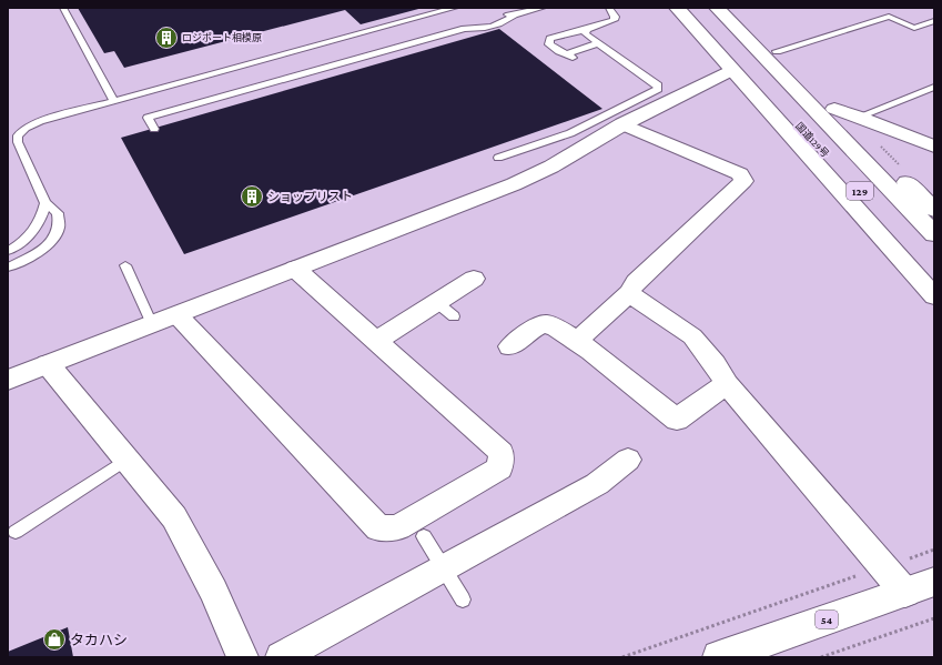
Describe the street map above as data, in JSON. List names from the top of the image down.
{
  "streets": {
    "main road": ["国道129号", "129", "54"]
  },
  "places": {
    "building": ["ロジポート相模原", "ショップリスト"],
    "shop": ["タカハシ"]
  }
}
